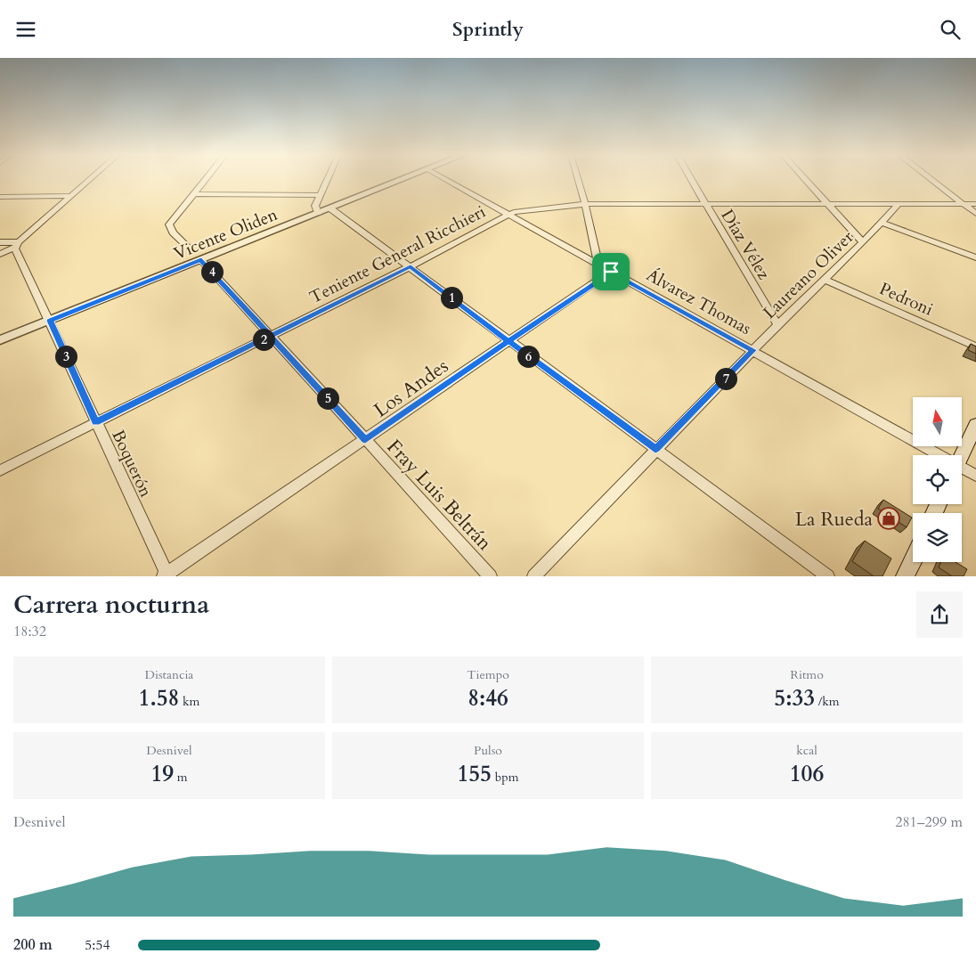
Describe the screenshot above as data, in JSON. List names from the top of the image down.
{
  "streets": {
    "street": [
      "Vicente Oliden",
      "Díaz Vélez",
      "Teniente General Ricchieri",
      "Laureano Oliver",
      "Pedroni",
      "Álvarez Thomas",
      "Los Andes",
      "Boquerón",
      "Fray Luis Beltrán"
    ]
  },
  "crossings": [
    ["Vicente Oliden", "Boquerón"],
    ["Vicente Oliden", "Fray Luis Beltrán"],
    ["Díaz Vélez", "Teniente General Ricchieri"],
    ["Díaz Vélez", "Laureano Oliver"],
    ["Teniente General Ricchieri", "Laureano Oliver"],
    ["Teniente General Ricchieri", "Álvarez Thomas"],
    ["Teniente General Ricchieri", "Boquerón"],
    ["Teniente General Ricchieri", "Fray Luis Beltrán"],
    ["Laureano Oliver", "Pedroni"],
    ["Laureano Oliver", "Álvarez Thomas"],
    ["Álvarez Thomas", "Los Andes"],
    ["Los Andes", "Boquerón"],
    ["Los Andes", "Fray Luis Beltrán"]
  ],
  "places": {
    "shop": ["La Rueda"]
  },
  "north": "top",
  "page": {
    "header": "Sprintly",
    "pins": [
      "4",
      "1",
      "2",
      "3",
      "6",
      "7",
      "5"
    ],
    "heading": ["Carrera nocturna", "18:32"],
    "stats": [
      ["Distancia", "1.58 km"],
      ["Tiempo", "8:46"],
      ["Ritmo", "5:33 /km"],
      ["Desnivel", "19 m"],
      ["Pulso", "155 bpm"],
      ["kcal", "106"]
    ],
    "chart": ["Desnivel", "281–299 m"],
    "list": [
      {
        "name": "200 m",
        "note": "5:54"
      }
    ]
  }
}
